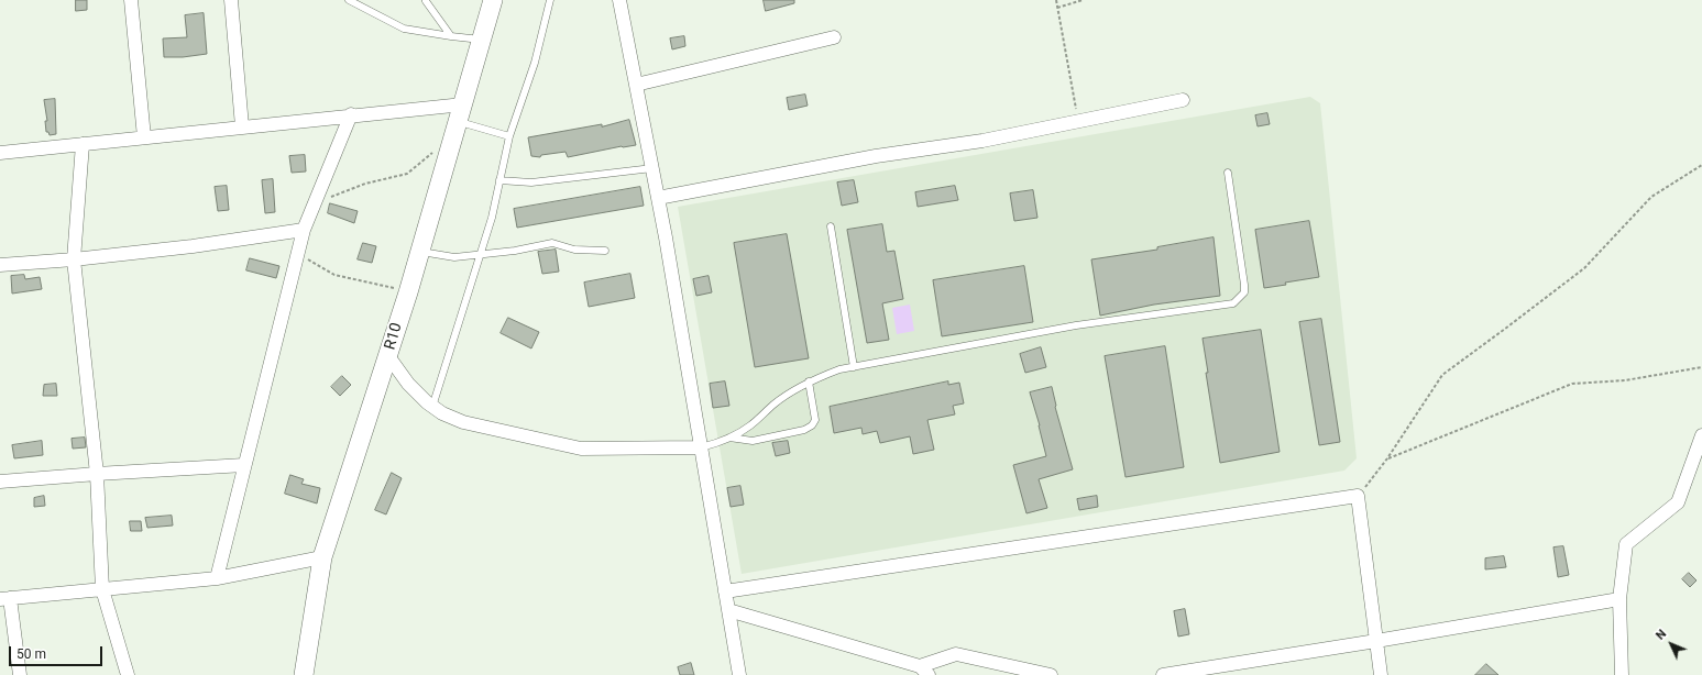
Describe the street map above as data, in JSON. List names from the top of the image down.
{
  "streets": {
    "main road": ["R10"]
  },
  "scale_bar": "50 m",
  "north": "top left"
}
